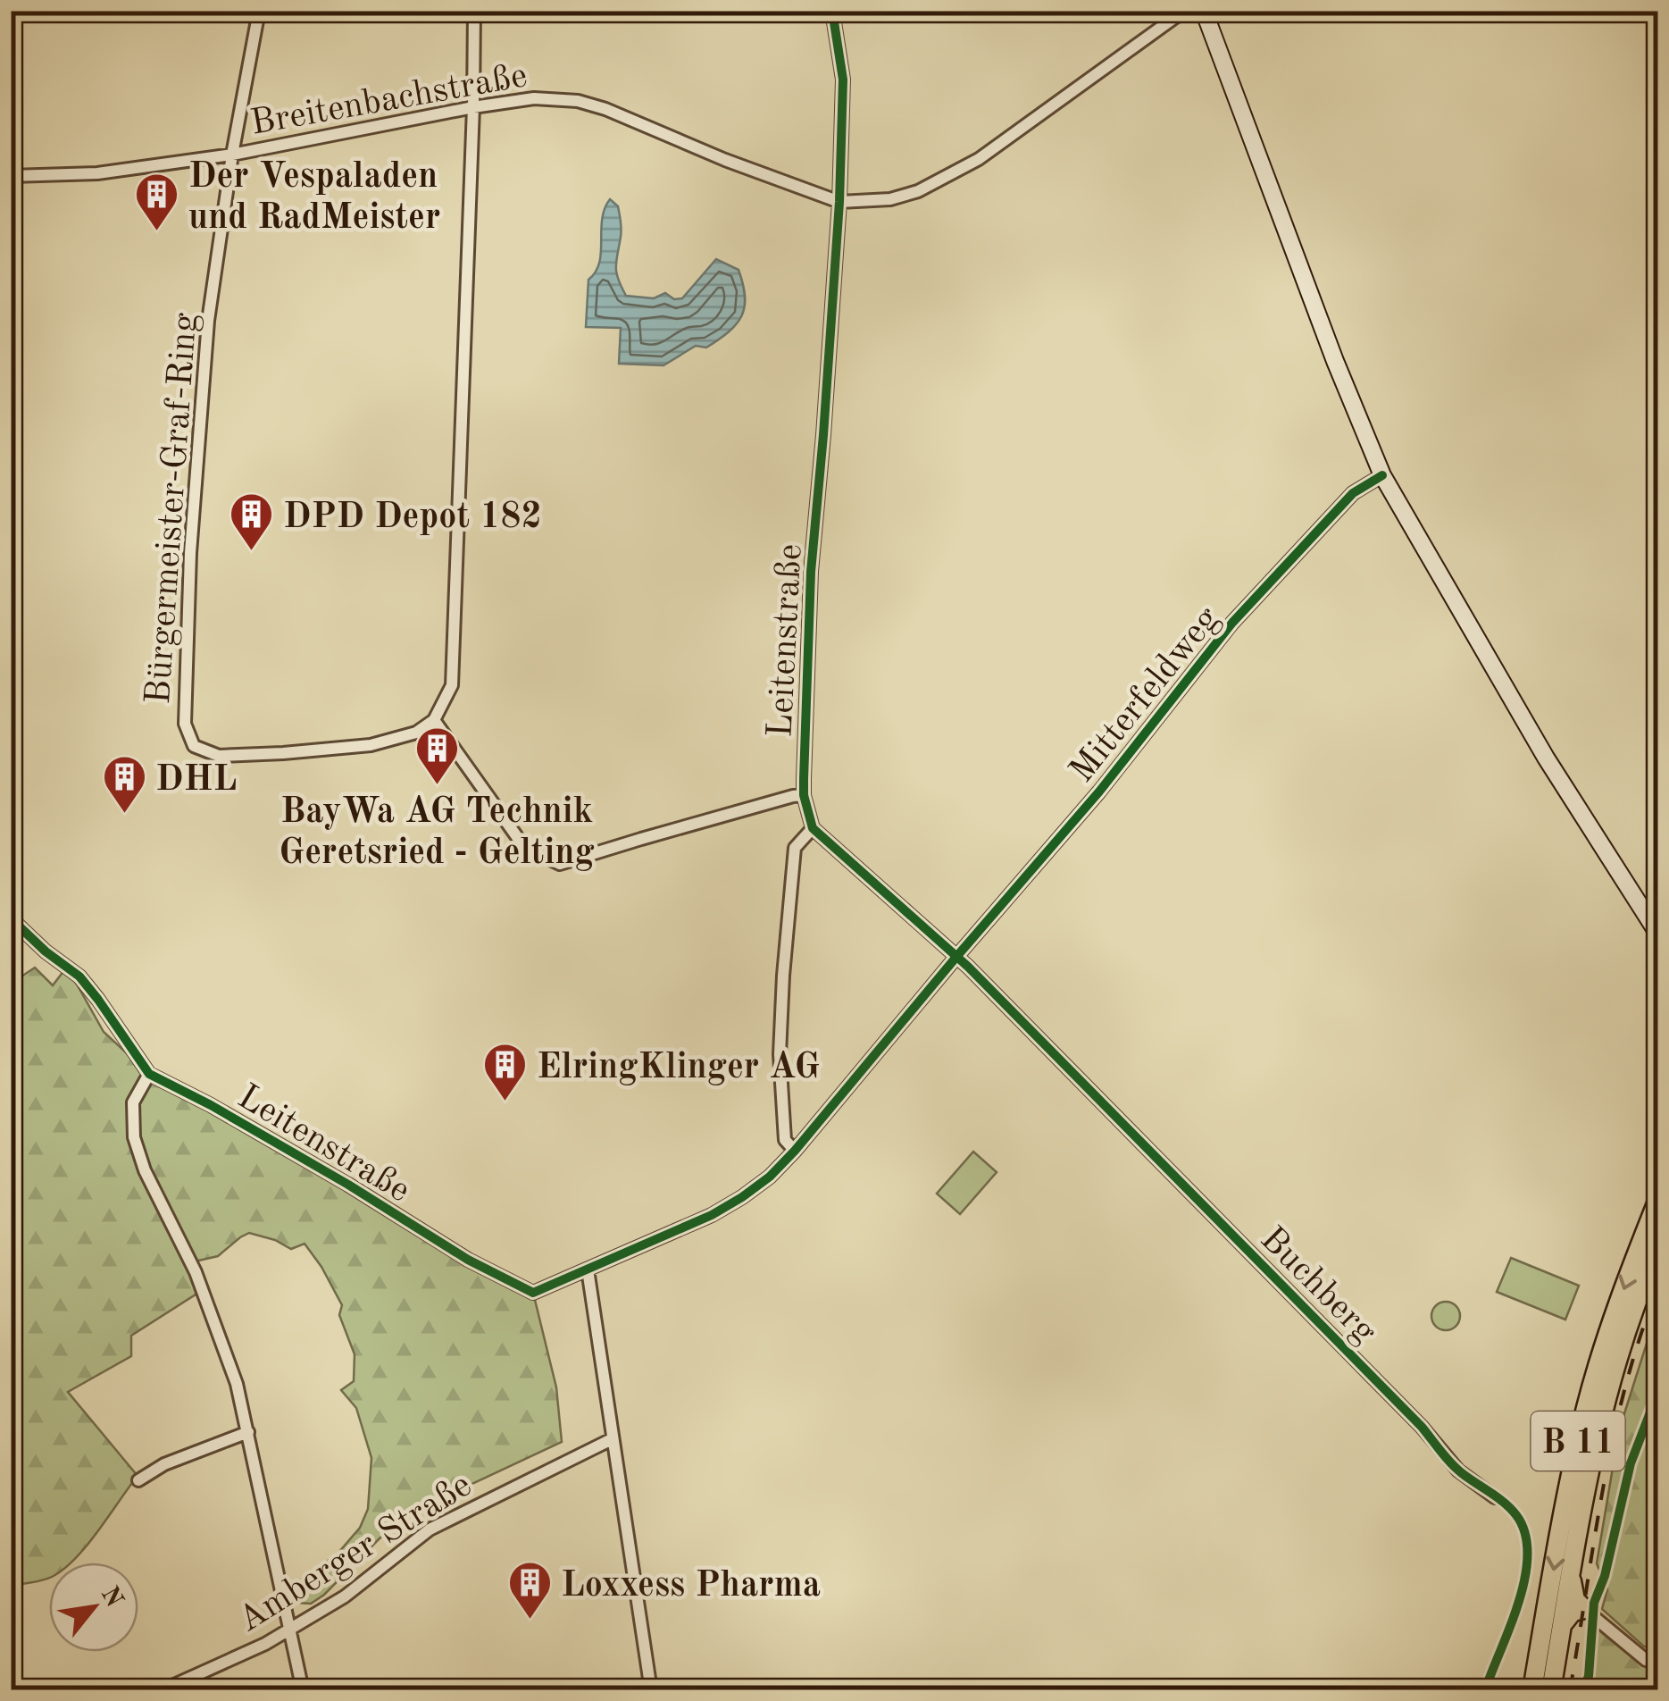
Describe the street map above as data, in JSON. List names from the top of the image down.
{
  "streets": {
    "main road": ["B 11"],
    "street": [
      "Breitenbachstraße",
      "Bürgermeister-Graf-Ring",
      "Leitenstraße",
      "Mitterfeldweg",
      "Buchberg",
      "Amberger Straße"
    ]
  },
  "crossings": [
    ["Breitenbachstraße", "Bürgermeister-Graf-Ring"],
    ["Breitenbachstraße", "Leitenstraße"],
    ["Leitenstraße", "Mitterfeldweg"],
    ["Leitenstraße", "Buchberg"],
    ["Mitterfeldweg", "Buchberg"]
  ],
  "places": {
    "building": [
      "Der Vespaladen und RadMeister",
      "DPD Depot 182",
      "BayWa AG Technik Geretsried - Gelting",
      "DHL",
      "ElringKlinger AG",
      "Loxxess Pharma"
    ]
  },
  "north": "top right"
}
